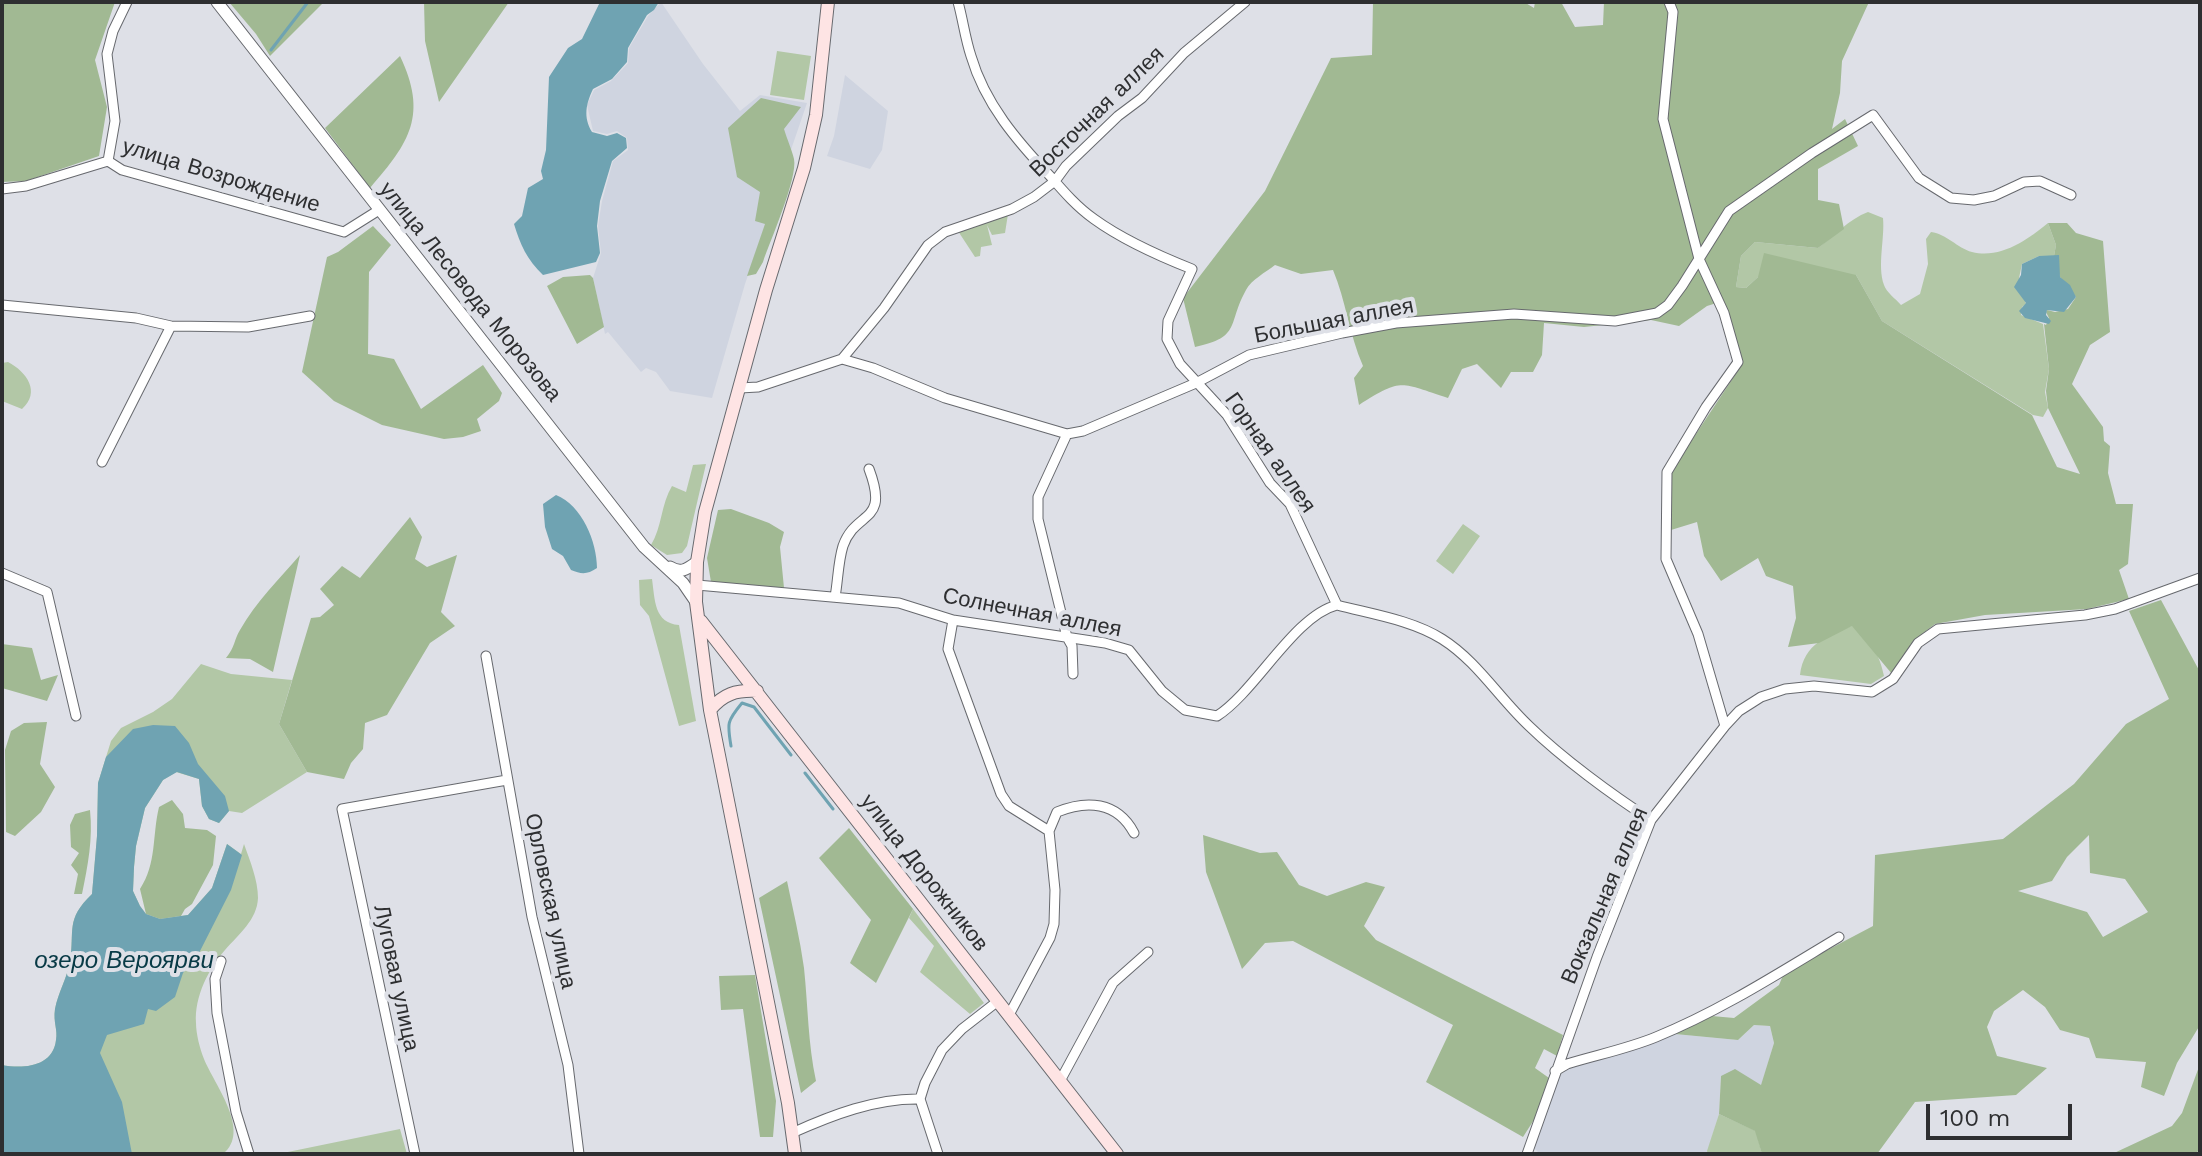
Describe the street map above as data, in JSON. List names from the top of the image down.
{
  "streets": {
    "main road": ["улица Дорожников"],
    "street": [
      "Восточная аллея",
      "улица Возрождение",
      "улица Лесовода Морозова",
      "Большая аллея",
      "Горная аллея",
      "Солнечная аллея",
      "Вокзальная аллея",
      "Орловская улица",
      "Луговая улица"
    ]
  },
  "crossings": [
    ["Восточная аллея", "Горная аллея"],
    ["улица Возрождение", "улица Лесовода Морозова"],
    ["Большая аллея", "Горная аллея"],
    ["Горная аллея", "Солнечная аллея"],
    ["Орловская улица", "Луговая улица"]
  ],
  "water": ["озеро Вероярви"],
  "scale_bar": "100 m"
}
